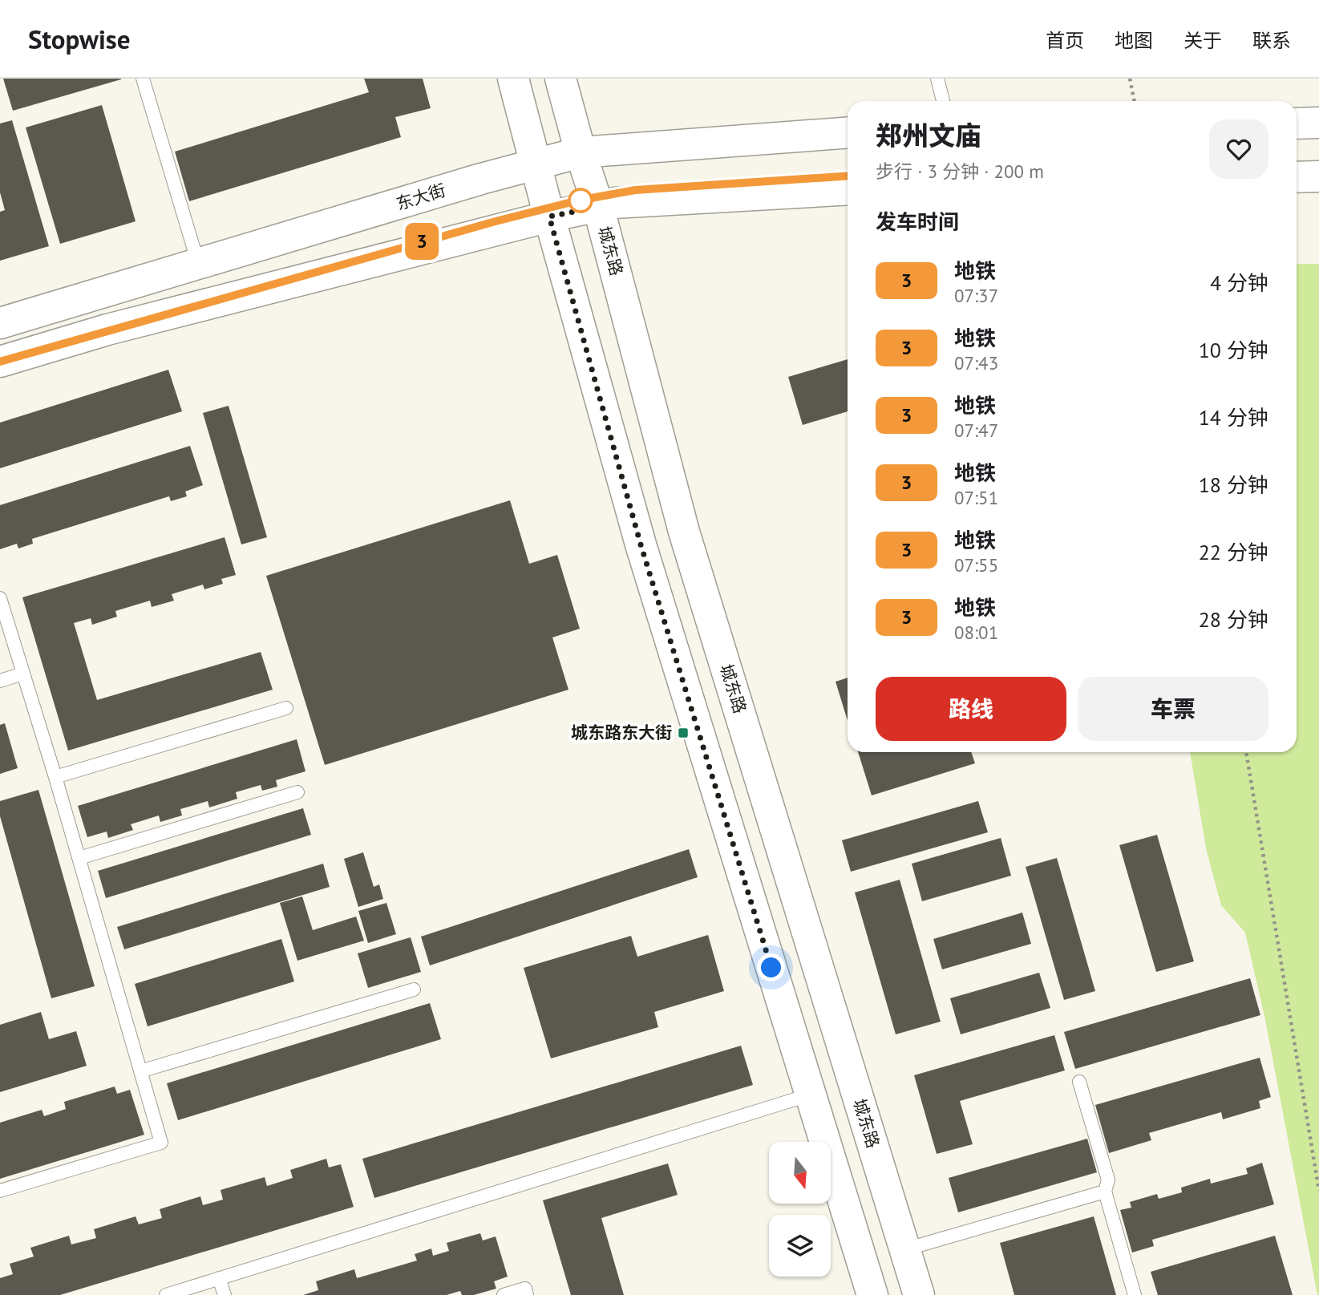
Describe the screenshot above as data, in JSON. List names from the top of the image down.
{
  "streets": {
    "main road": ["东大街", "城东路"]
  },
  "crossings": [
    ["东大街", "城东路"]
  ],
  "places": {
    "transit": ["城东路东大街"]
  },
  "lines": ["metro line 3"],
  "north": "bottom",
  "page": {
    "header": "Stopwise",
    "nav": [
      "首页",
      "地图",
      "关于",
      "联系"
    ],
    "on_map": "3",
    "heading": [
      ["郑州文庙", "步行 · 3 分钟 · 200 m"],
      "发车时间"
    ],
    "list": [
      {
        "mark": "3",
        "name": "地铁",
        "note": "07:37",
        "value": "4 分钟"
      },
      {
        "mark": "3",
        "name": "地铁",
        "note": "07:43",
        "value": "10 分钟"
      },
      {
        "mark": "3",
        "name": "地铁",
        "note": "07:47",
        "value": "14 分钟"
      },
      {
        "mark": "3",
        "name": "地铁",
        "note": "07:51",
        "value": "18 分钟"
      },
      {
        "mark": "3",
        "name": "地铁",
        "note": "07:55",
        "value": "22 分钟"
      },
      {
        "mark": "3",
        "name": "地铁",
        "note": "08:01",
        "value": "28 分钟"
      }
    ],
    "buttons": ["路线", "车票"]
  }
}
